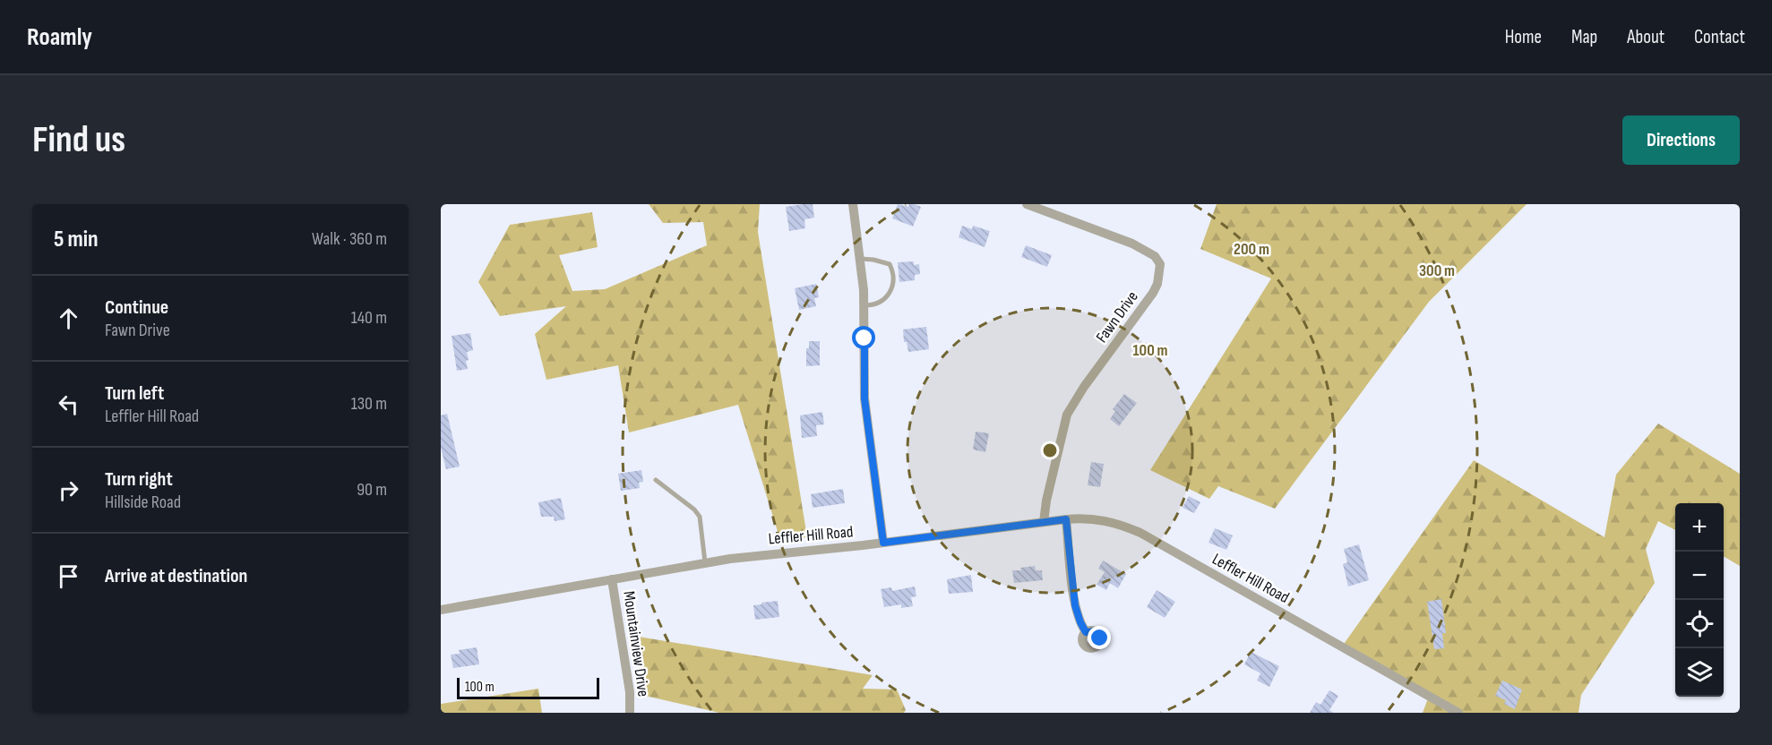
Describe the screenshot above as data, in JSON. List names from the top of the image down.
{
  "streets": {
    "street": ["Fawn Drive", "Leffler Hill Road", "Mountainview Drive"]
  },
  "crossings": [
    ["Fawn Drive", "Leffler Hill Road"],
    ["Leffler Hill Road", "Mountainview Drive"]
  ],
  "scale_bar": "100 m",
  "page": {
    "header": "Roamly",
    "nav": [
      "Home",
      "Map",
      "About",
      "Contact"
    ],
    "buttons": "Directions",
    "title": "Find us",
    "heading": ["5 min", "Walk · 360 m"],
    "list": [
      ["Continue", "Fawn Drive", "140 m"],
      ["Turn left", "Leffler Hill Road", "130 m"],
      ["Turn right", "Hillside Road", "90 m"],
      "Arrive at destination"
    ],
    "map_buttons": ["+", "−"],
    "scale": "100 m"
  },
  "rings": ["200 m", "300 m", "100 m"]
}
